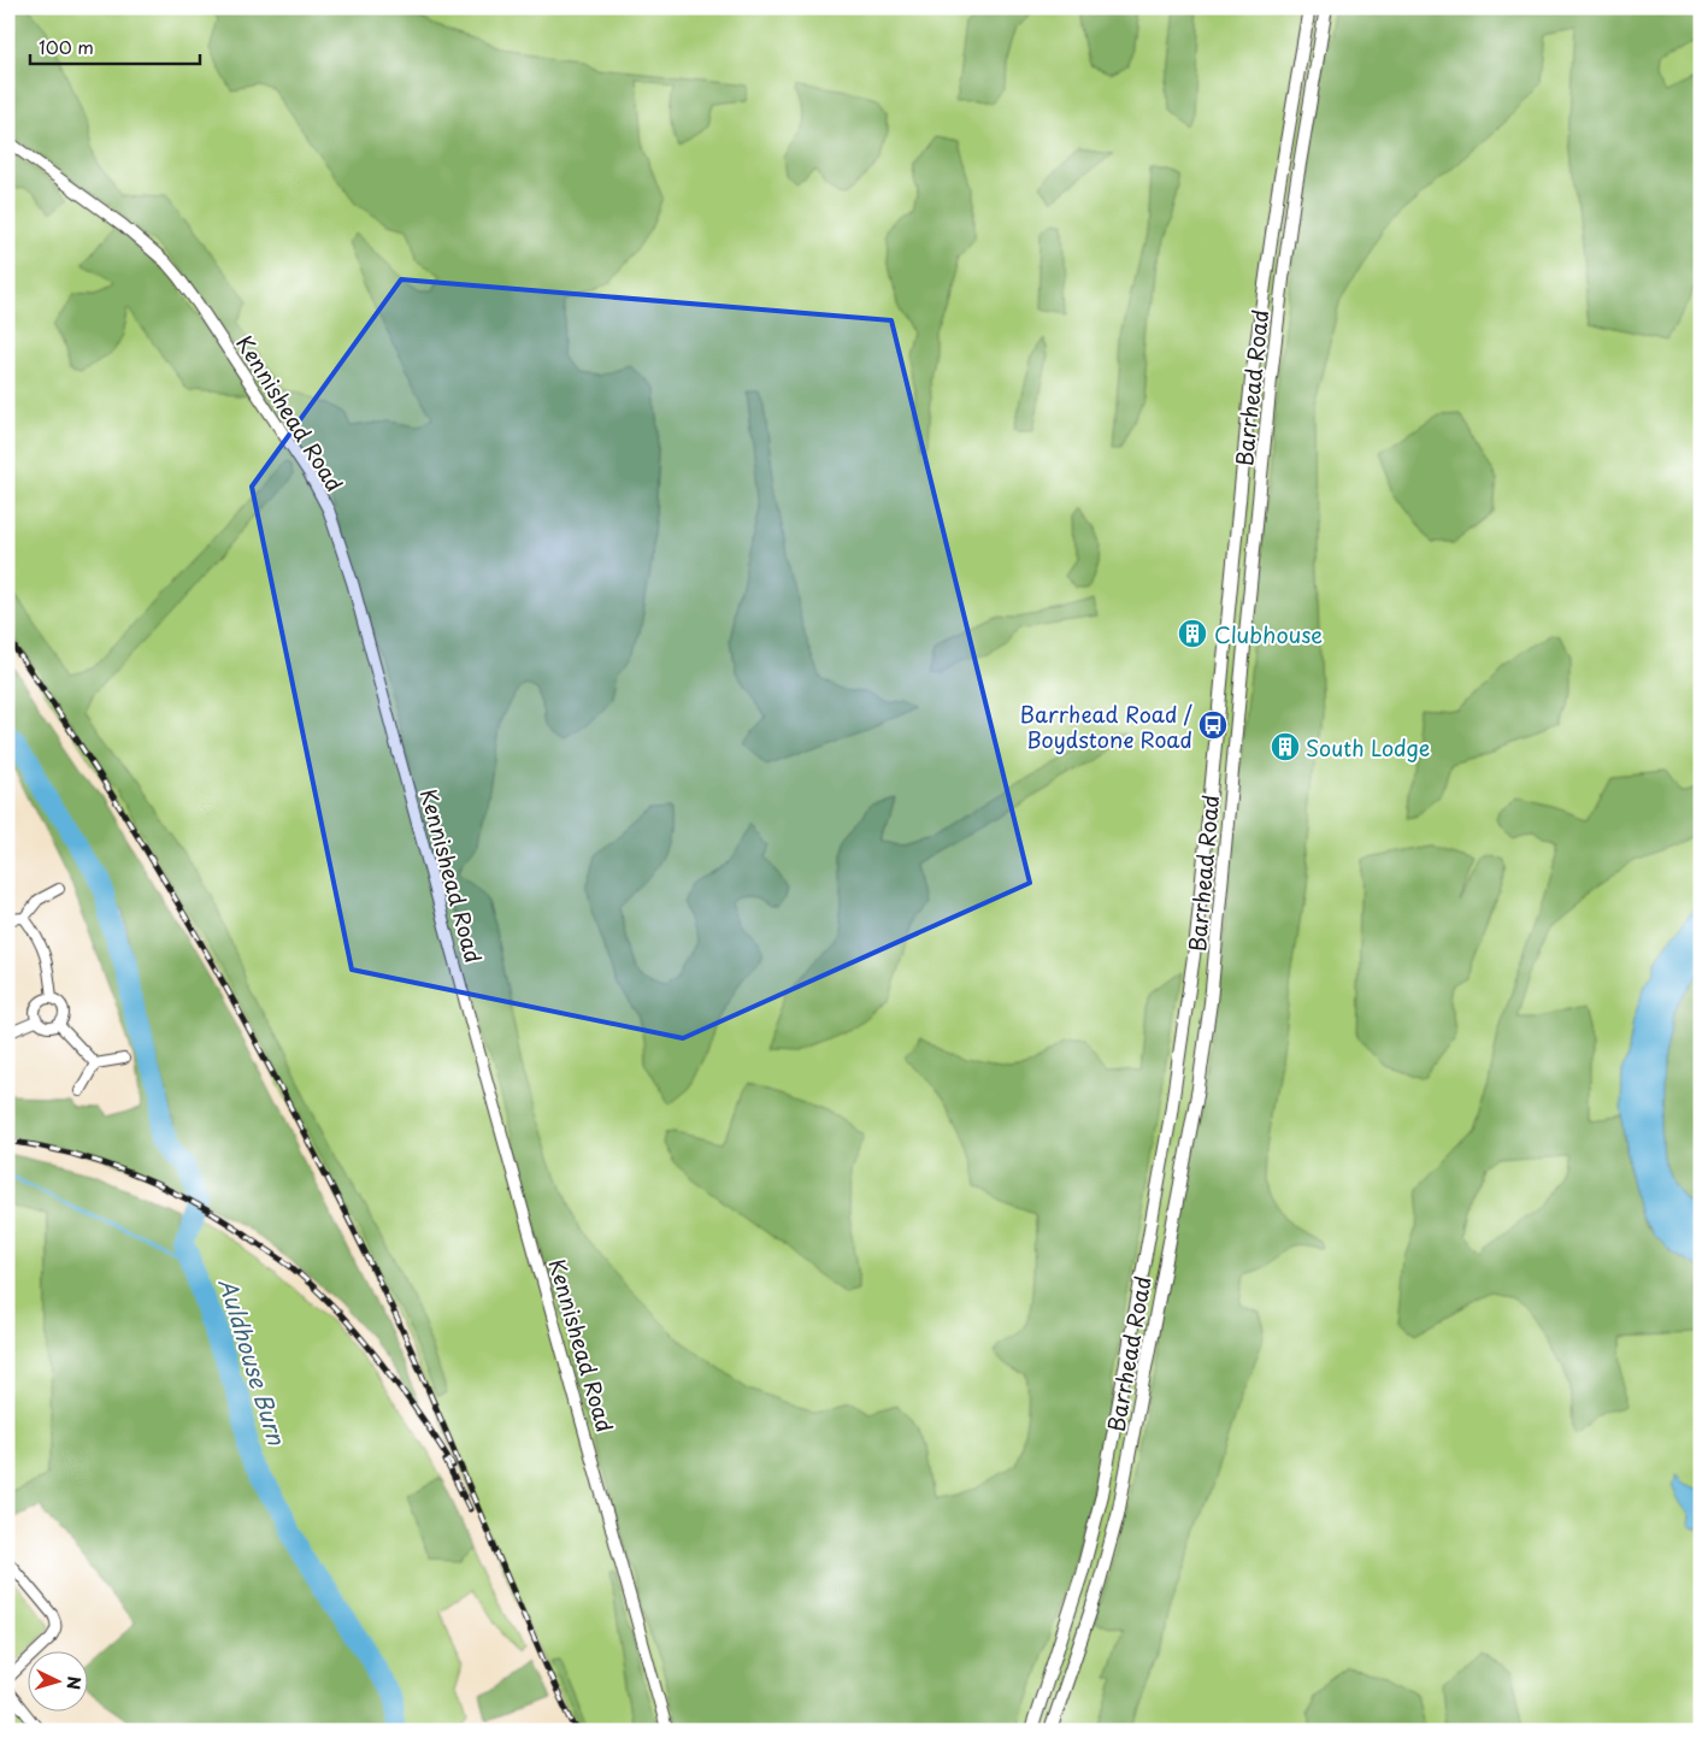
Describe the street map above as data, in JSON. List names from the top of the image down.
{
  "streets": {
    "main road": ["Barrhead Road"],
    "street": ["Kennishead Road"]
  },
  "water": ["Auldhouse Burn"],
  "places": {
    "building": ["Clubhouse", "South Lodge"],
    "bus stop": ["Barrhead Road / Boydstone Road"]
  },
  "scale_bar": "100 m",
  "north": "right"
}
